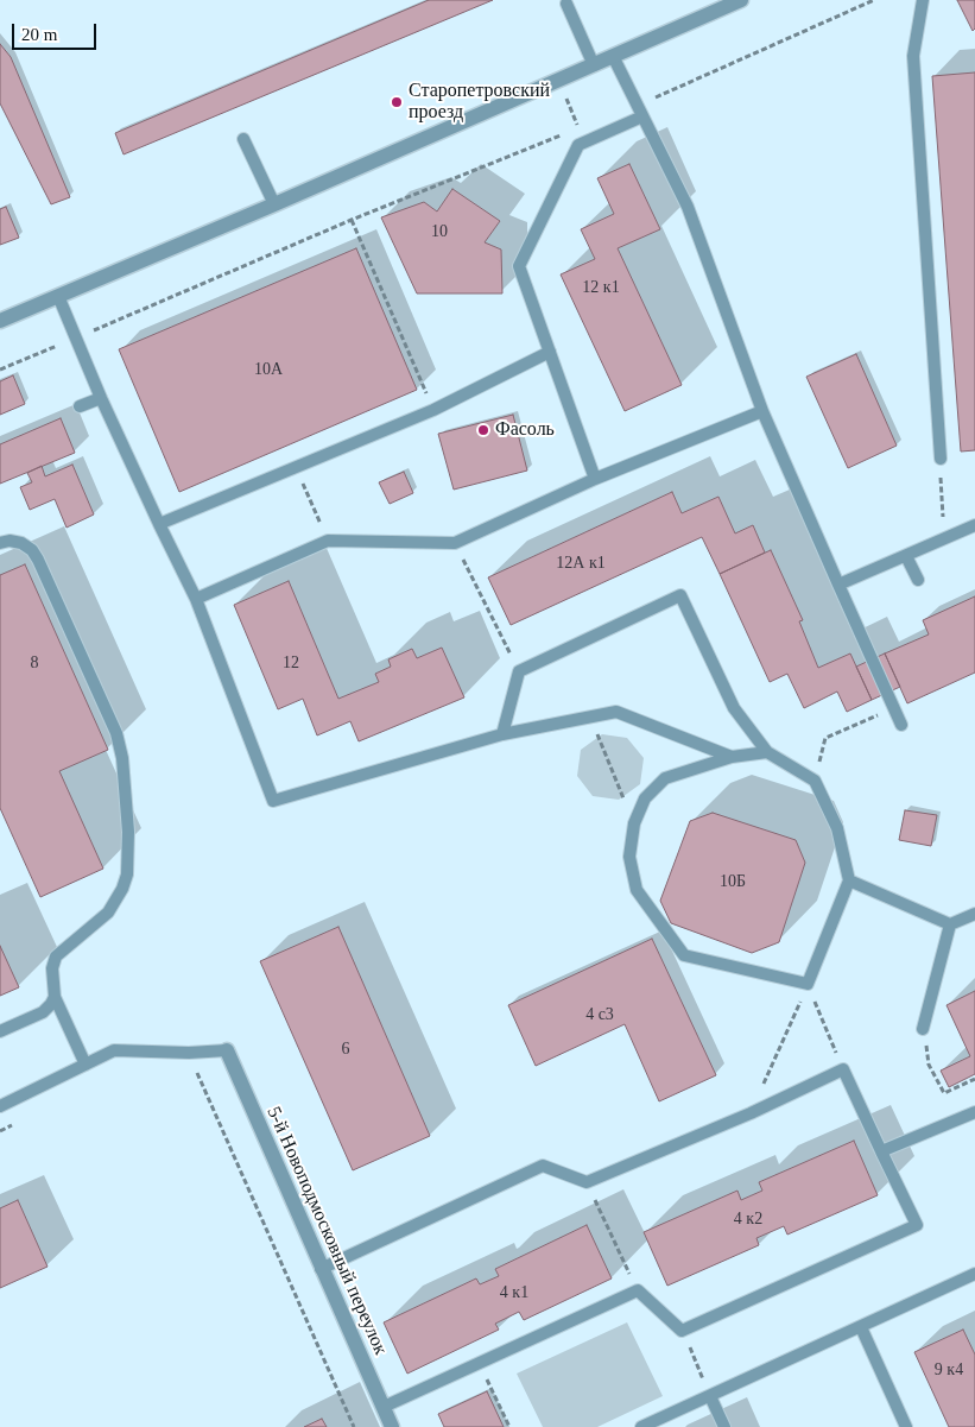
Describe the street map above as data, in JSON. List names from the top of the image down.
{
  "streets": {
    "street": ["5-й Новоподмосковный переулок"]
  },
  "places": ["Старопетровский проезд", "Фасоль"],
  "house_numbers": [
    "10",
    "12 к1",
    "10А",
    "12А к1",
    "8",
    "12",
    "10Б",
    "4 с3",
    "6",
    "4 к2",
    "4 к1",
    "9 к4"
  ],
  "scale_bar": "20 m"
}
